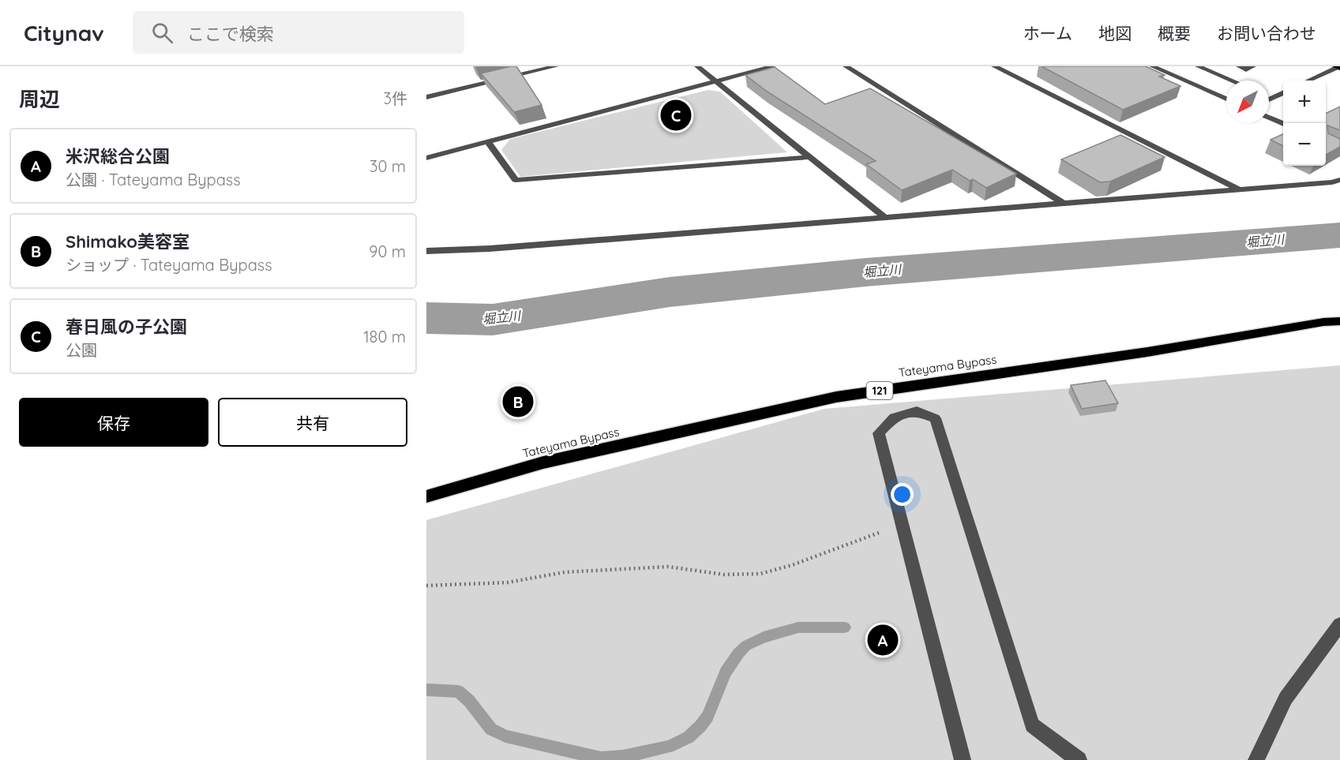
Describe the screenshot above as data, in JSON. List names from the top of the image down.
{
  "streets": {
    "highway": ["Tateyama Bypass", "121"]
  },
  "water": ["堀立川"],
  "north": "bottom left",
  "page": {
    "header": "Citynav",
    "search": "ここで検索",
    "nav": [
      "ホーム",
      "地図",
      "概要",
      "お問い合わせ"
    ],
    "heading": ["周辺", "3件"],
    "map_buttons": ["+", "−"],
    "pins": ["C", "B", "A"],
    "list": [
      {
        "mark": "A",
        "name": "米沢総合公園",
        "note": "公園 · Tateyama Bypass",
        "value": "30 m"
      },
      {
        "mark": "B",
        "name": "Shimako美容室",
        "note": "ショップ · Tateyama Bypass",
        "value": "90 m"
      },
      {
        "mark": "C",
        "name": "春日風の子公園",
        "note": "公園",
        "value": "180 m"
      }
    ],
    "buttons": ["保存", "共有"]
  }
}
